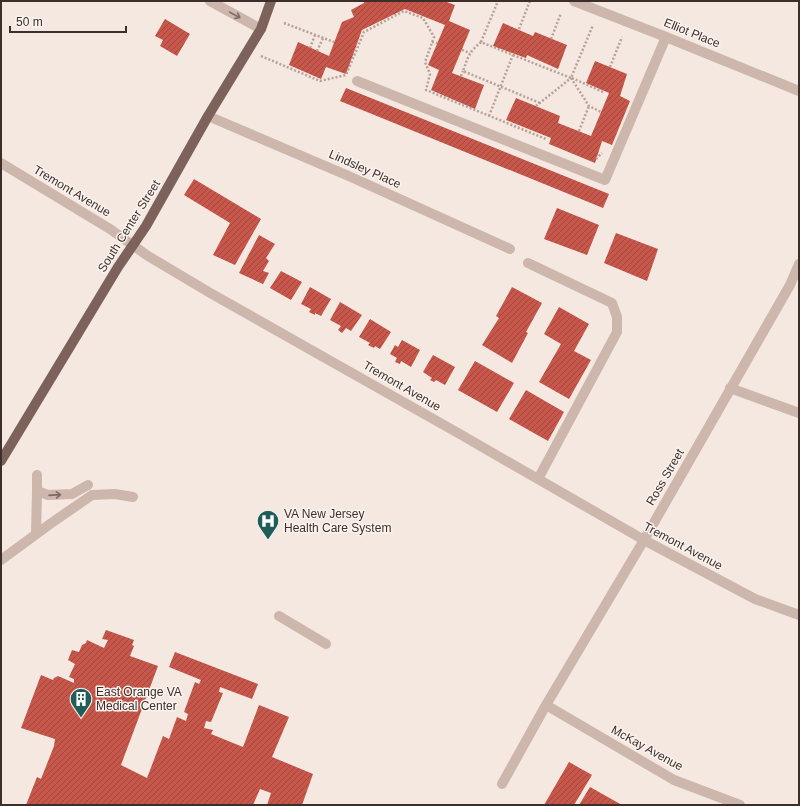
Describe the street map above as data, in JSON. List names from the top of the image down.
{
  "streets": {
    "main road": ["South Center Street"],
    "street": [
      "Elliot Place",
      "Lindsley Place",
      "Tremont Avenue",
      "Ross Street",
      "McKay Avenue"
    ]
  },
  "crossings": [
    ["Lindsley Place", "South Center Street"],
    ["Tremont Avenue", "South Center Street"],
    ["Tremont Avenue", "Ross Street"],
    ["Ross Street", "McKay Avenue"]
  ],
  "places": {
    "hospital": ["VA New Jersey Health Care System"],
    "building": ["East Orange VA Medical Center"]
  },
  "scale_bar": "50 m"
}
